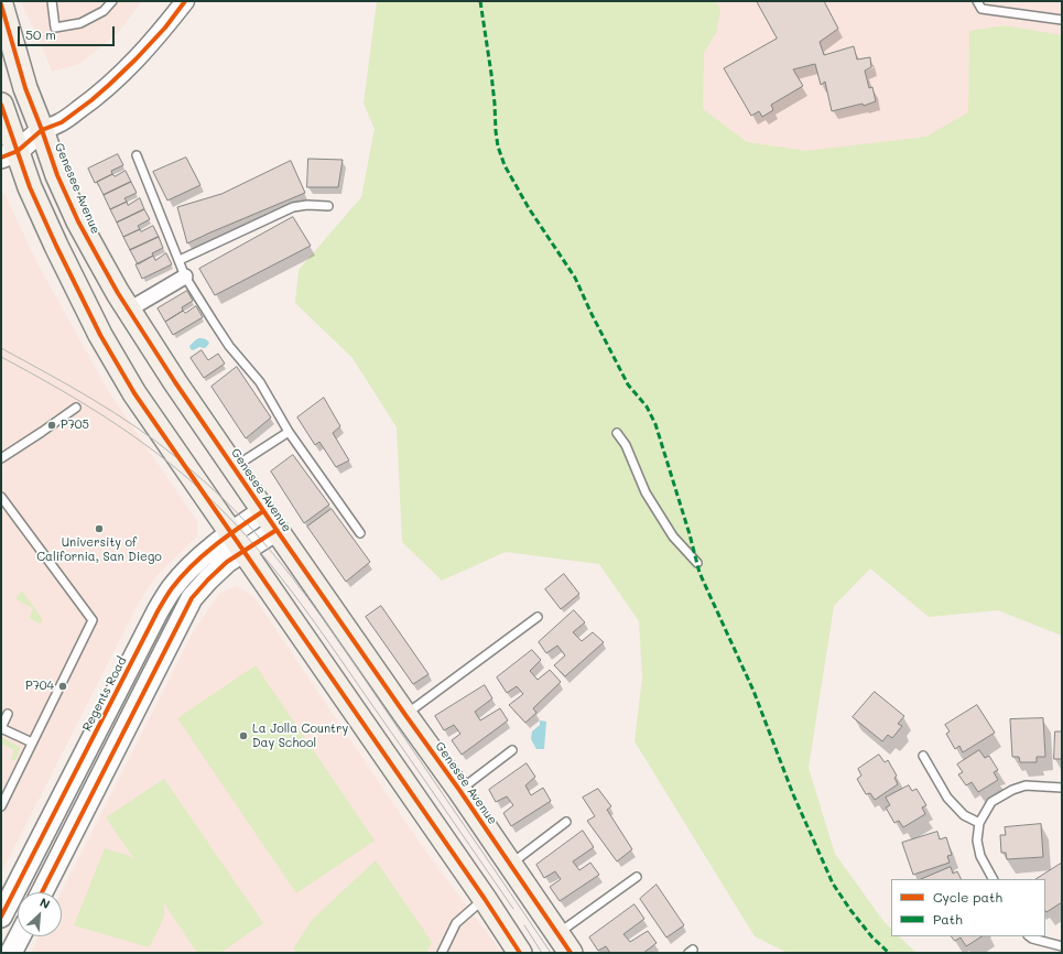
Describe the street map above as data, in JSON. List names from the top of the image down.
{
  "streets": {
    "main road": ["Genesee Avenue", "Regents Road"]
  },
  "crossings": [
    ["Genesee Avenue", "Regents Road"]
  ],
  "places": [
    "P705",
    "University of California, San Diego",
    "P704",
    "La Jolla Country Day School"
  ],
  "legend": ["Cycle path", "Path"],
  "scale_bar": "50 m",
  "north": "top right"
}
